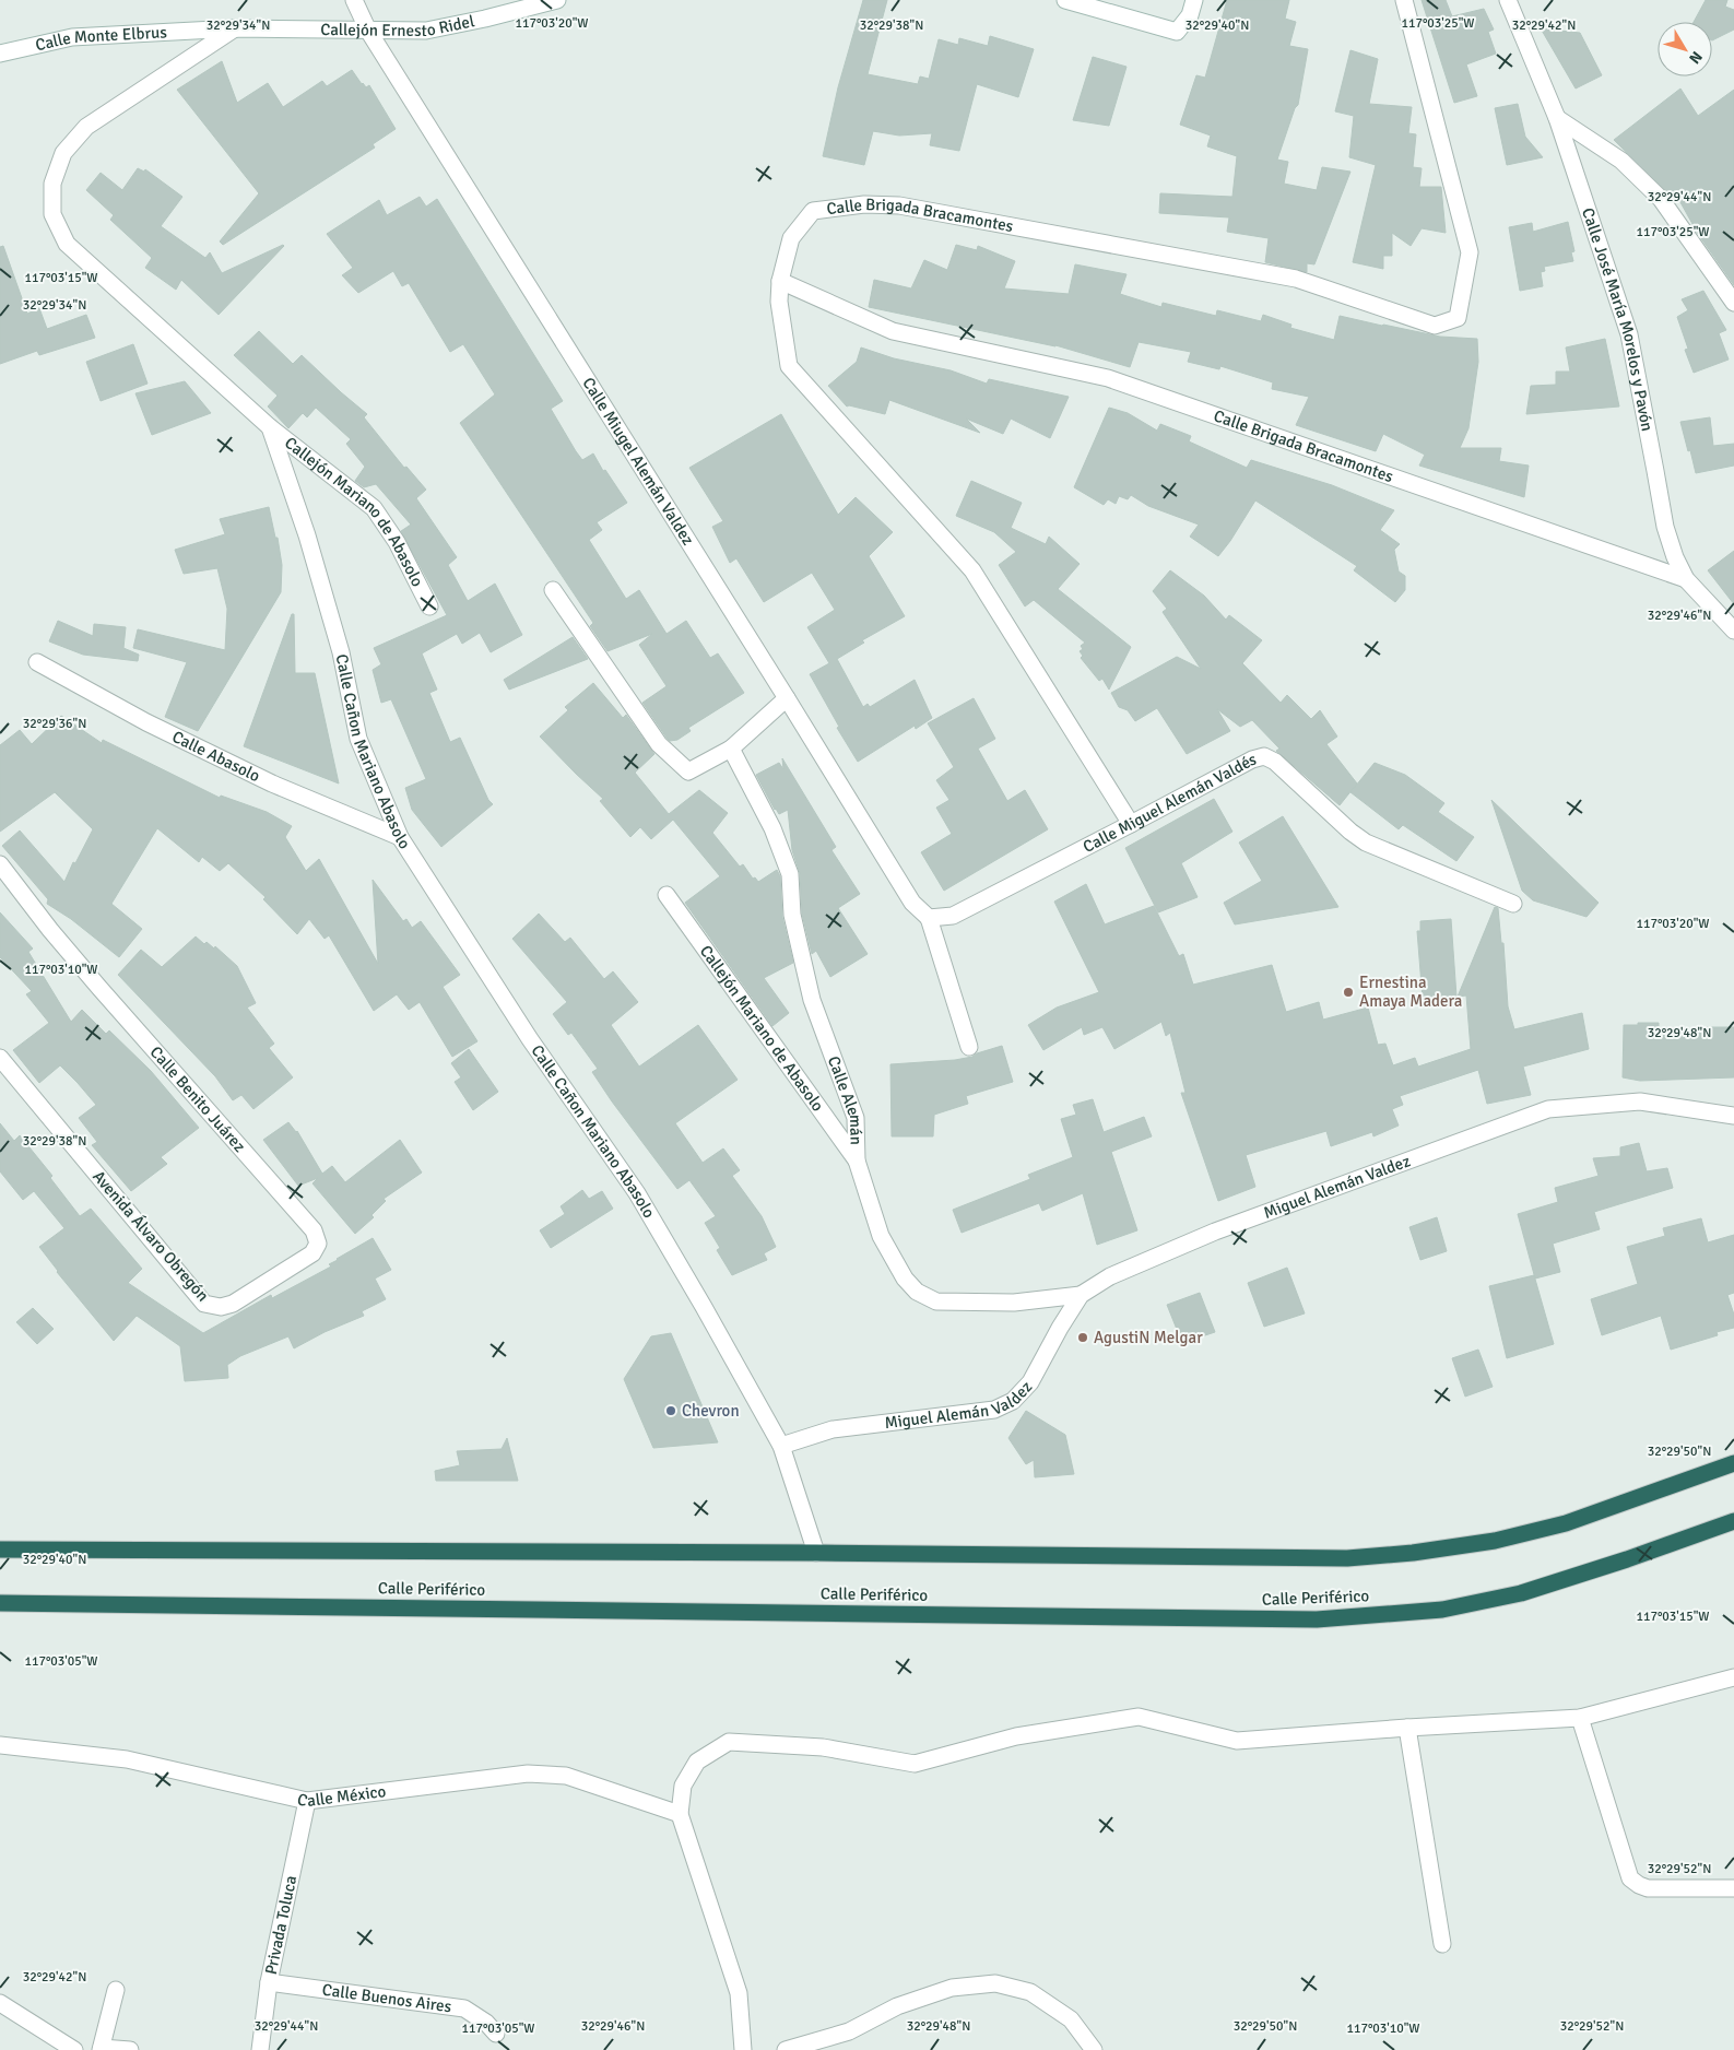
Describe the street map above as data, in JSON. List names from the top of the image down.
{
  "streets": {
    "highway": ["Calle Periférico"],
    "street": [
      "Callejón Ernesto Ridel",
      "Calle Monte Elbrus",
      "Calle Brigada Bracamontes",
      "Calle José María Morelos y Pavón",
      "Calle Miugel Alemán Valdez",
      "Callejón Mariano de Abasolo",
      "Calle Cañon Mariano Abasolo",
      "Calle Abasolo",
      "Calle Miguel Alemán Valdés",
      "Calle Benito Juárez",
      "Calle Alemán",
      "Miguel Alemán Valdez",
      "Avenida Álvaro Obregón",
      "Calle México",
      "Privada Toluca",
      "Calle Buenos Aires"
    ]
  },
  "crossings": [
    ["Callejón Ernesto Ridel", "Calle Monte Elbrus"],
    ["Callejón Ernesto Ridel", "Calle Miugel Alemán Valdez"],
    ["Callejón Ernesto Ridel", "Calle Cañon Mariano Abasolo"],
    ["Calle Monte Elbrus", "Calle Cañon Mariano Abasolo"],
    ["Calle Brigada Bracamontes", "Calle José María Morelos y Pavón"],
    ["Calle Miugel Alemán Valdez", "Calle Miguel Alemán Valdés"],
    ["Callejón Mariano de Abasolo", "Calle Cañon Mariano Abasolo"],
    ["Callejón Mariano de Abasolo", "Calle Alemán"],
    ["Calle Cañon Mariano Abasolo", "Calle Abasolo"],
    ["Calle Cañon Mariano Abasolo", "Miguel Alemán Valdez"],
    ["Calle Benito Juárez", "Avenida Álvaro Obregón"],
    ["Calle Alemán", "Miguel Alemán Valdez"],
    ["Calle México", "Privada Toluca"],
    ["Privada Toluca", "Calle Buenos Aires"]
  ],
  "places": ["Ernestina Amaya Madera", "AgustiN Melgar", "Chevron"],
  "north": "bottom right",
  "coordinates": [
    "117°03'20\"W",
    "117°03'25\"W",
    "32°29'34\"N",
    "32°29'38\"N",
    "32°29'40\"N",
    "32°29'42\"N",
    "32°29'44\"N",
    "117°03'15\"W",
    "32°29'46\"N",
    "32°29'36\"N",
    "117°03'10\"W",
    "32°29'48\"N",
    "32°29'50\"N",
    "117°03'05\"W",
    "32°29'52\"N"
  ]
}
